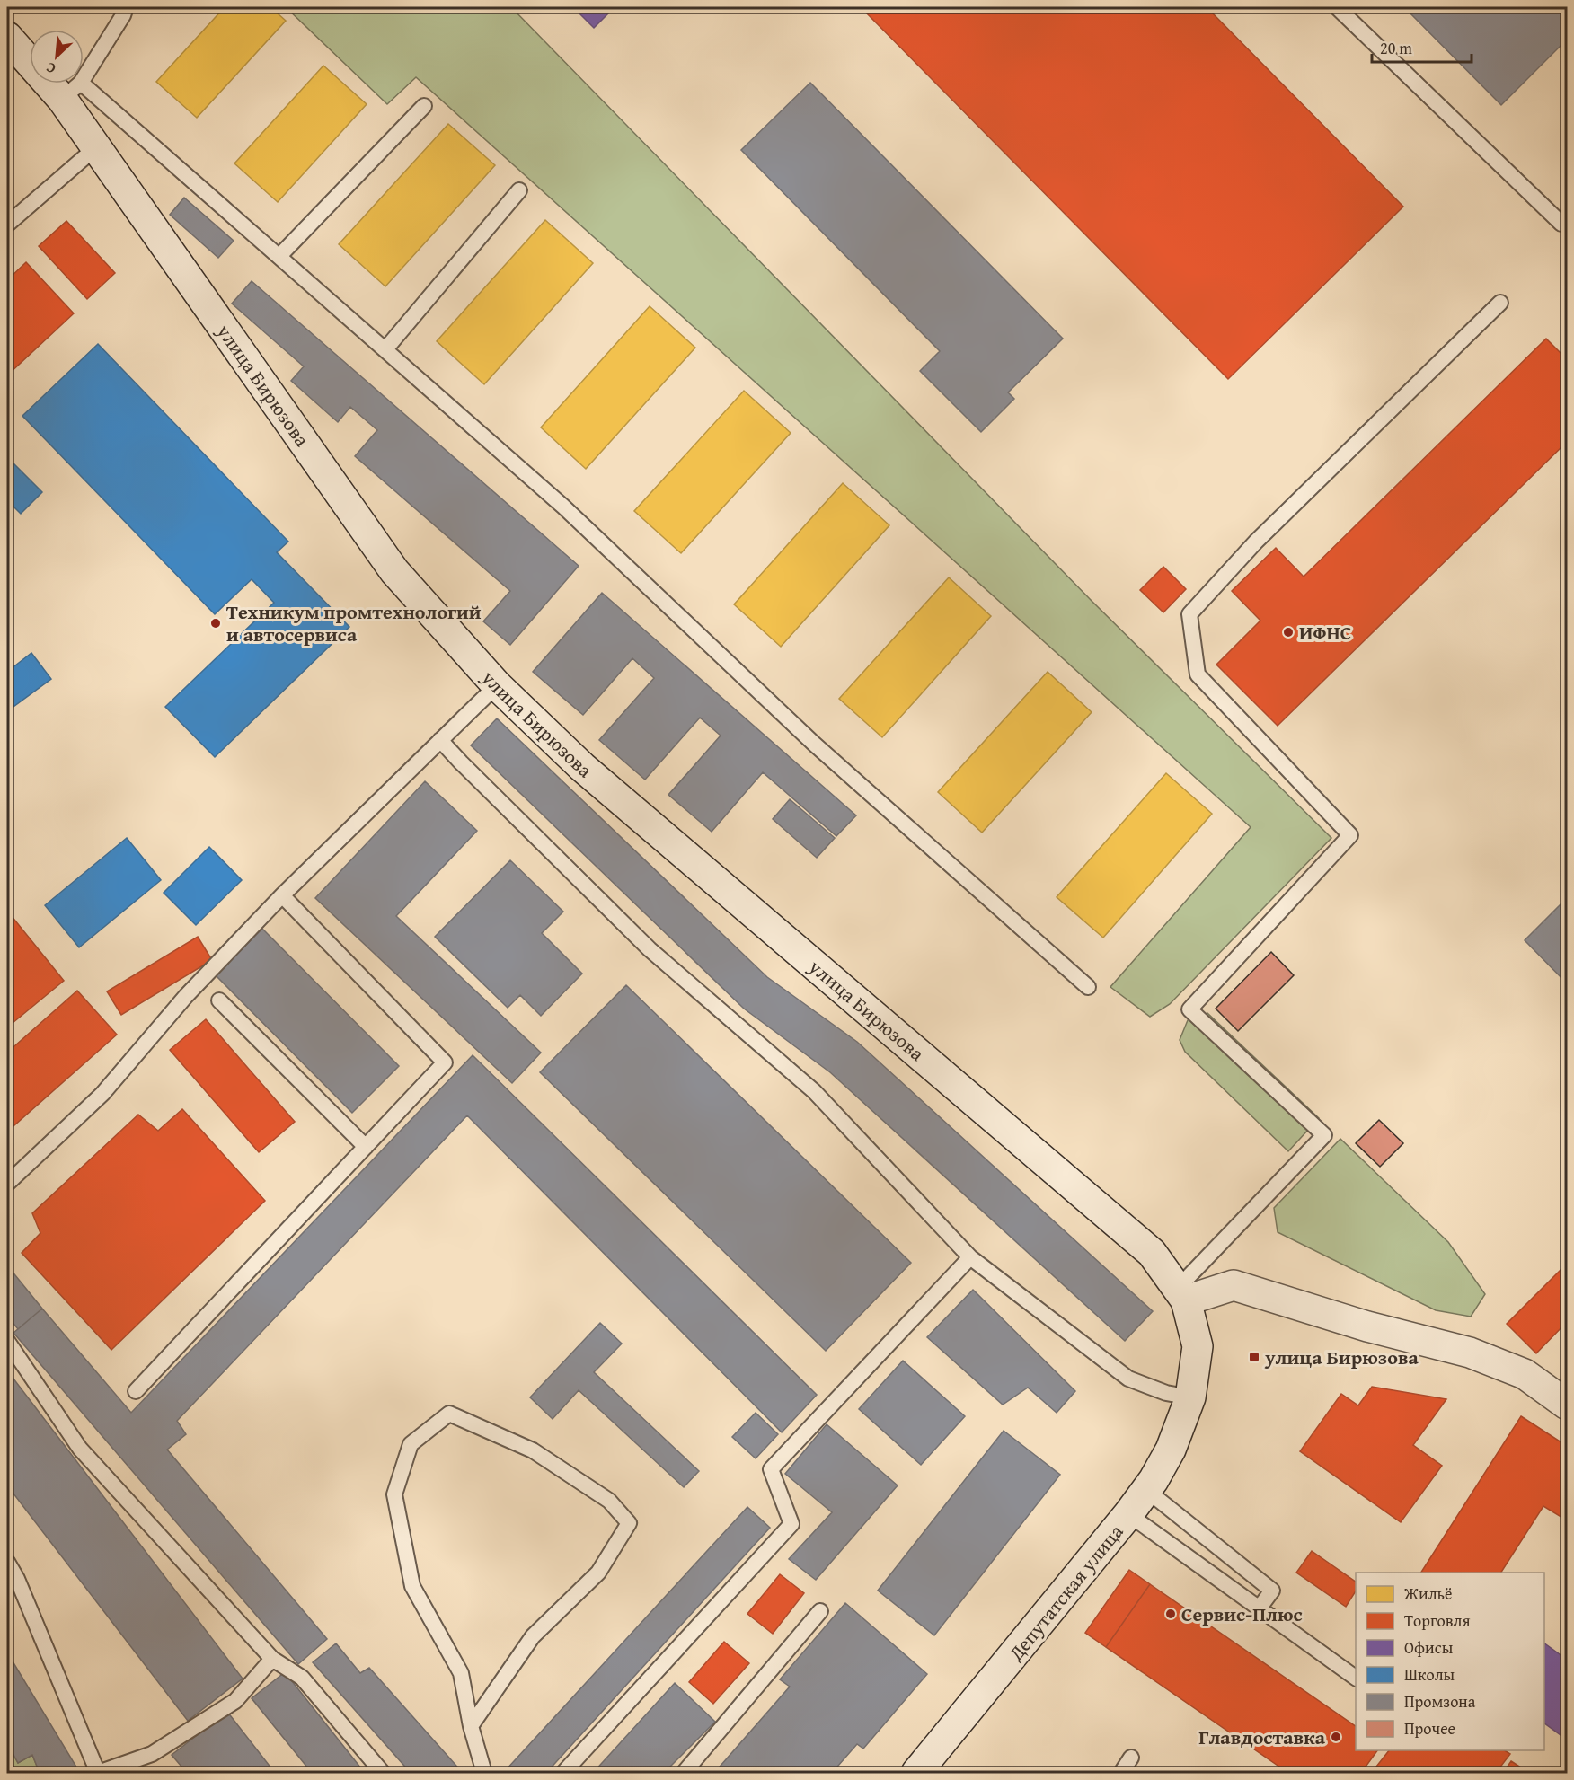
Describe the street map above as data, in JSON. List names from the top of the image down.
{
  "streets": {
    "main road": ["улица Бирюзова", "Депутатская улица"]
  },
  "crossings": [
    ["улица Бирюзова", "Депутатская улица"]
  ],
  "places": {
    "other": [
      "Техникум промтехнологий и автосервиса",
      "ИФНС",
      "Сервис-Плюс",
      "Главдоставка"
    ],
    "transit": ["улица Бирюзова"]
  },
  "legend": [
    "Жильё",
    "Торговля",
    "Офисы",
    "Школы",
    "Промзона",
    "Прочее"
  ],
  "scale_bar": "20 m",
  "north": "bottom left"
}
